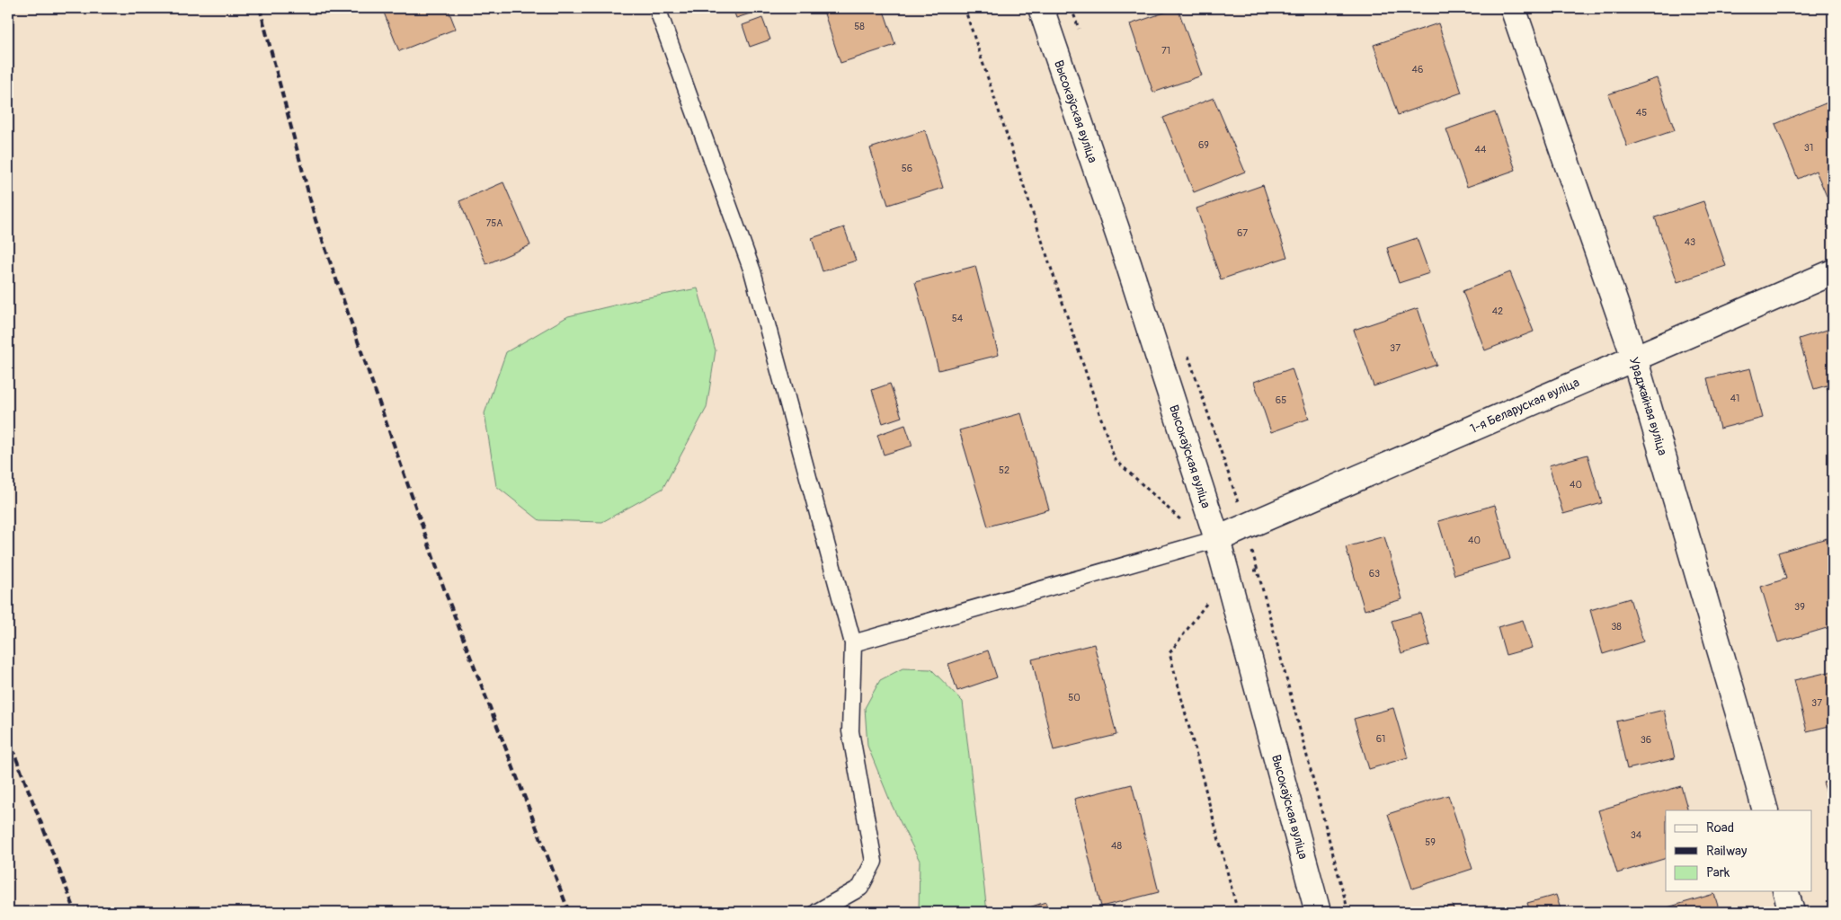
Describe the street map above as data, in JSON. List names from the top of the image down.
{
  "streets": {
    "street": ["Высокаўская вуліца", "1-я Беларуская вуліца", "Ураджайная вуліца"]
  },
  "crossings": [
    ["Высокаўская вуліца", "1-я Беларуская вуліца"],
    ["1-я Беларуская вуліца", "Ураджайная вуліца"]
  ],
  "house_numbers": [
    "58",
    "71",
    "46",
    "45",
    "69",
    "31",
    "44",
    "56",
    "75А",
    "67",
    "43",
    "42",
    "54",
    "37",
    "41",
    "65",
    "52",
    "40",
    "40",
    "63",
    "39",
    "38",
    "50",
    "37",
    "61",
    "36",
    "34",
    "59",
    "48"
  ],
  "legend": ["Road", "Railway", "Park"]
}
